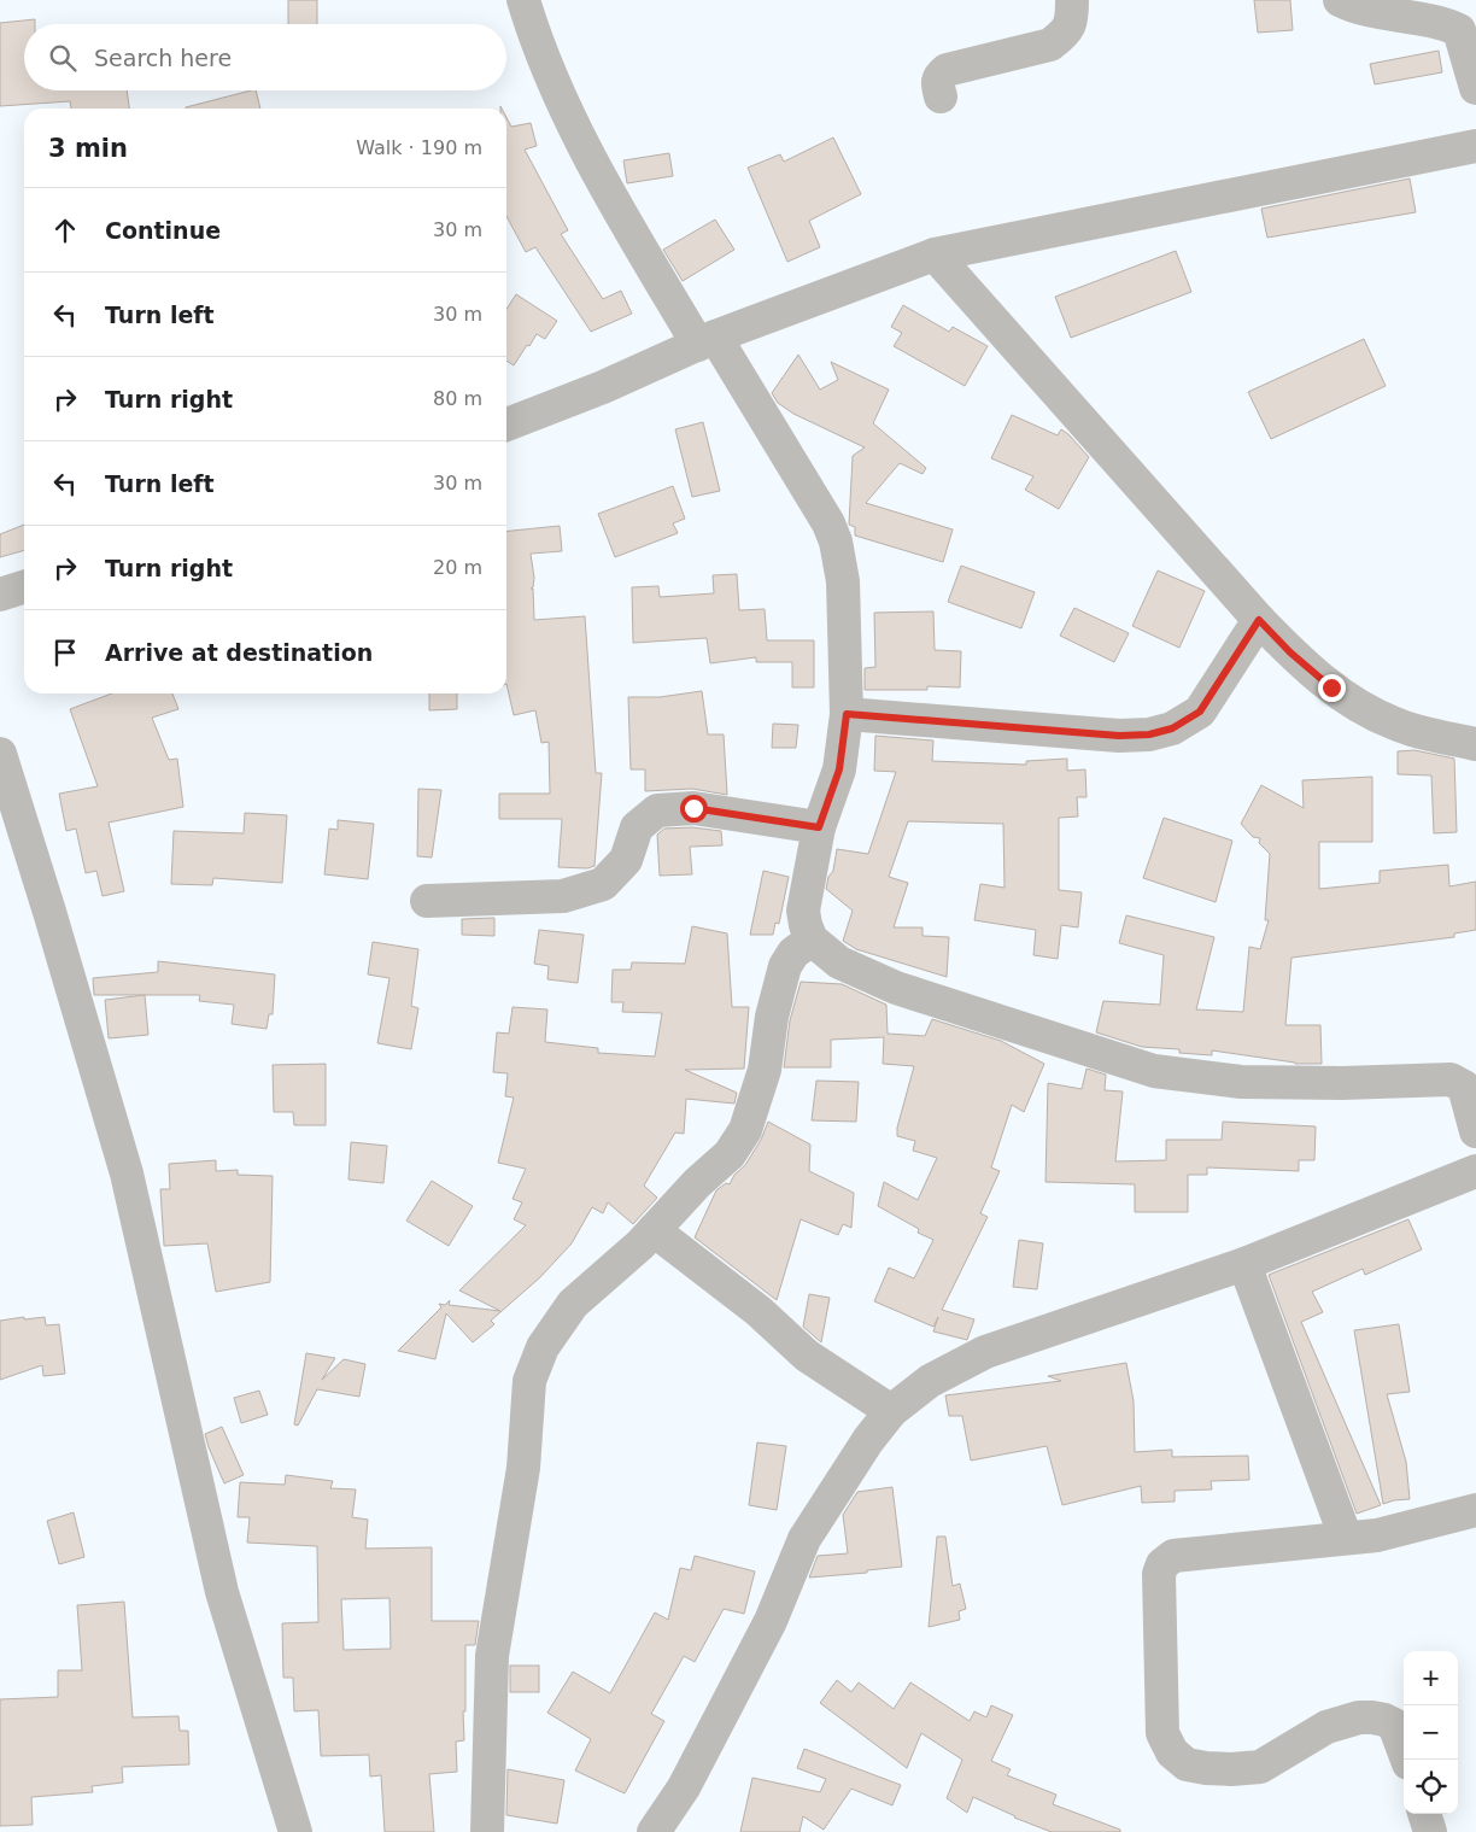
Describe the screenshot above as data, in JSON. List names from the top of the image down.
{
  "page": {
    "search": "Search here",
    "heading": ["3 min", "Walk · 190 m"],
    "list": [
      ["Continue", "30 m"],
      ["Turn left", "30 m"],
      ["Turn right", "80 m"],
      ["Turn left", "30 m"],
      ["Turn right", "20 m"],
      "Arrive at destination"
    ],
    "map_buttons": ["+", "−"]
  }
}
